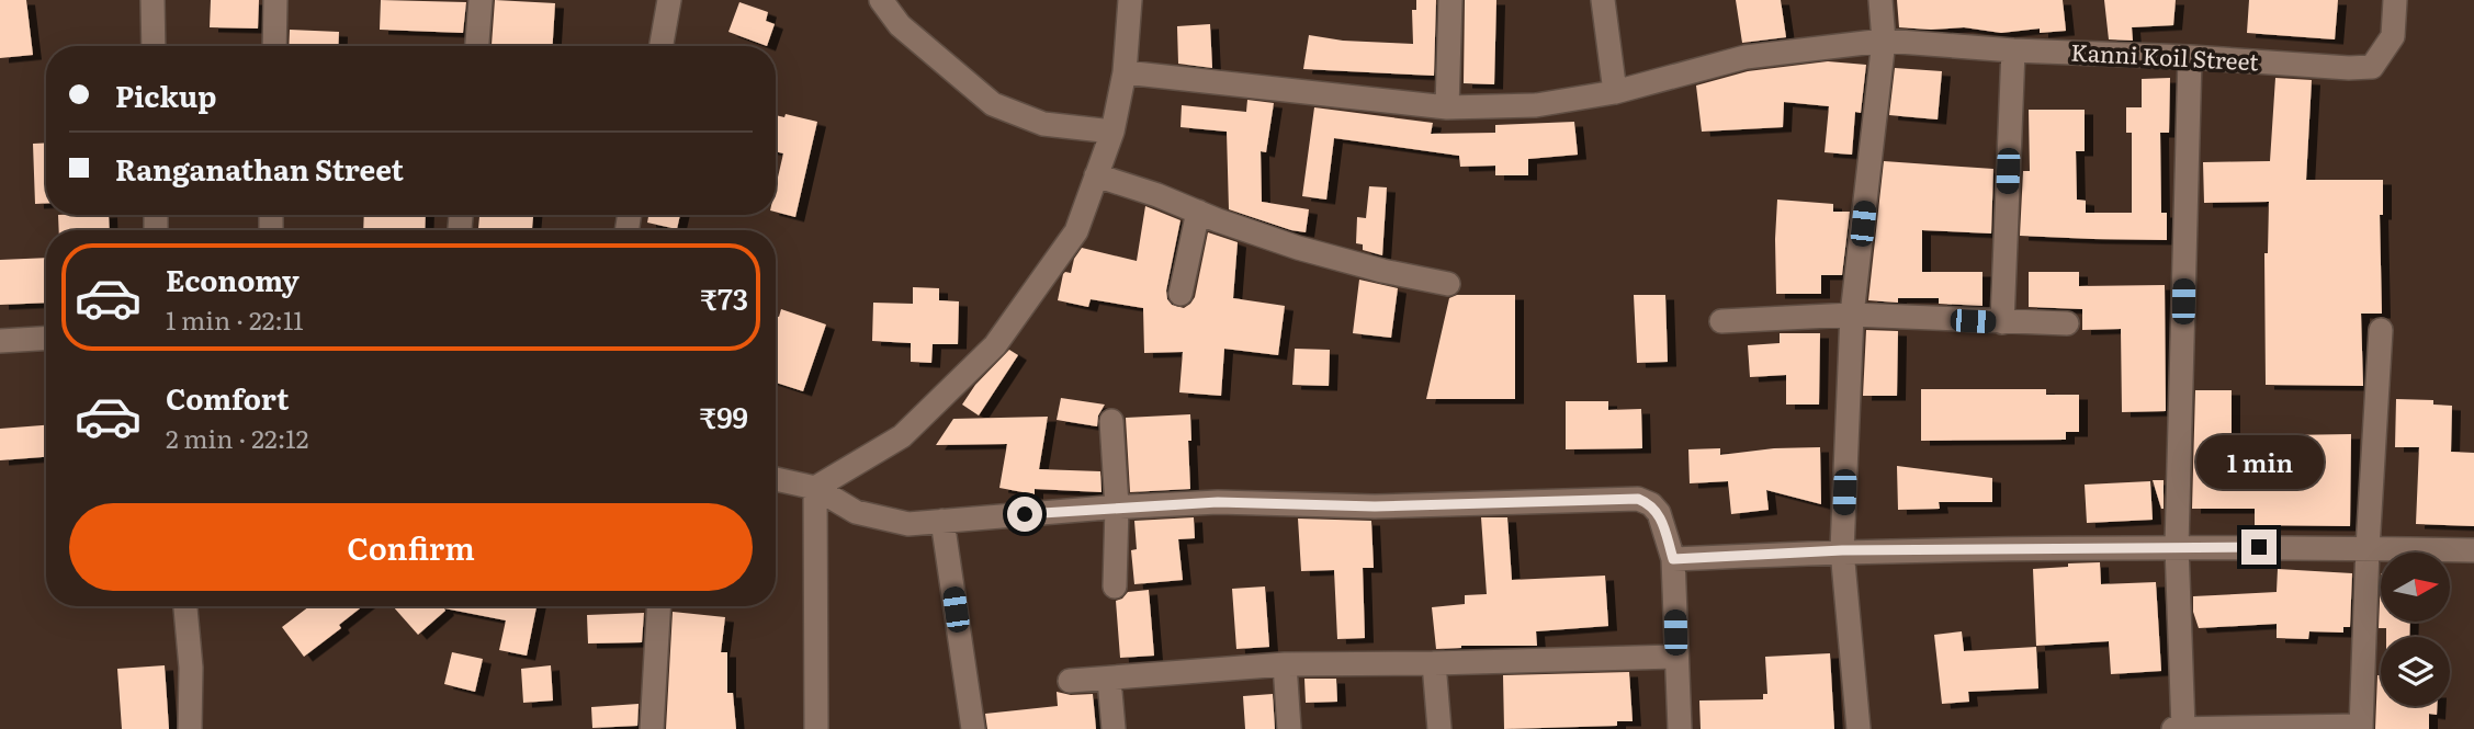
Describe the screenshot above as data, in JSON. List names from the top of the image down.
{
  "streets": {
    "street": ["Kanni Koil Street"]
  },
  "north": "right",
  "page": {
    "banner": ["Pickup", "Ranganathan Street"],
    "list": [
      {
        "name": "Economy",
        "note": "1 min · 22:11",
        "value": "₹73"
      },
      {
        "name": "Comfort",
        "note": "2 min · 22:12",
        "value": "₹99"
      }
    ],
    "bubble": "1 min",
    "buttons": "Confirm"
  }
}
